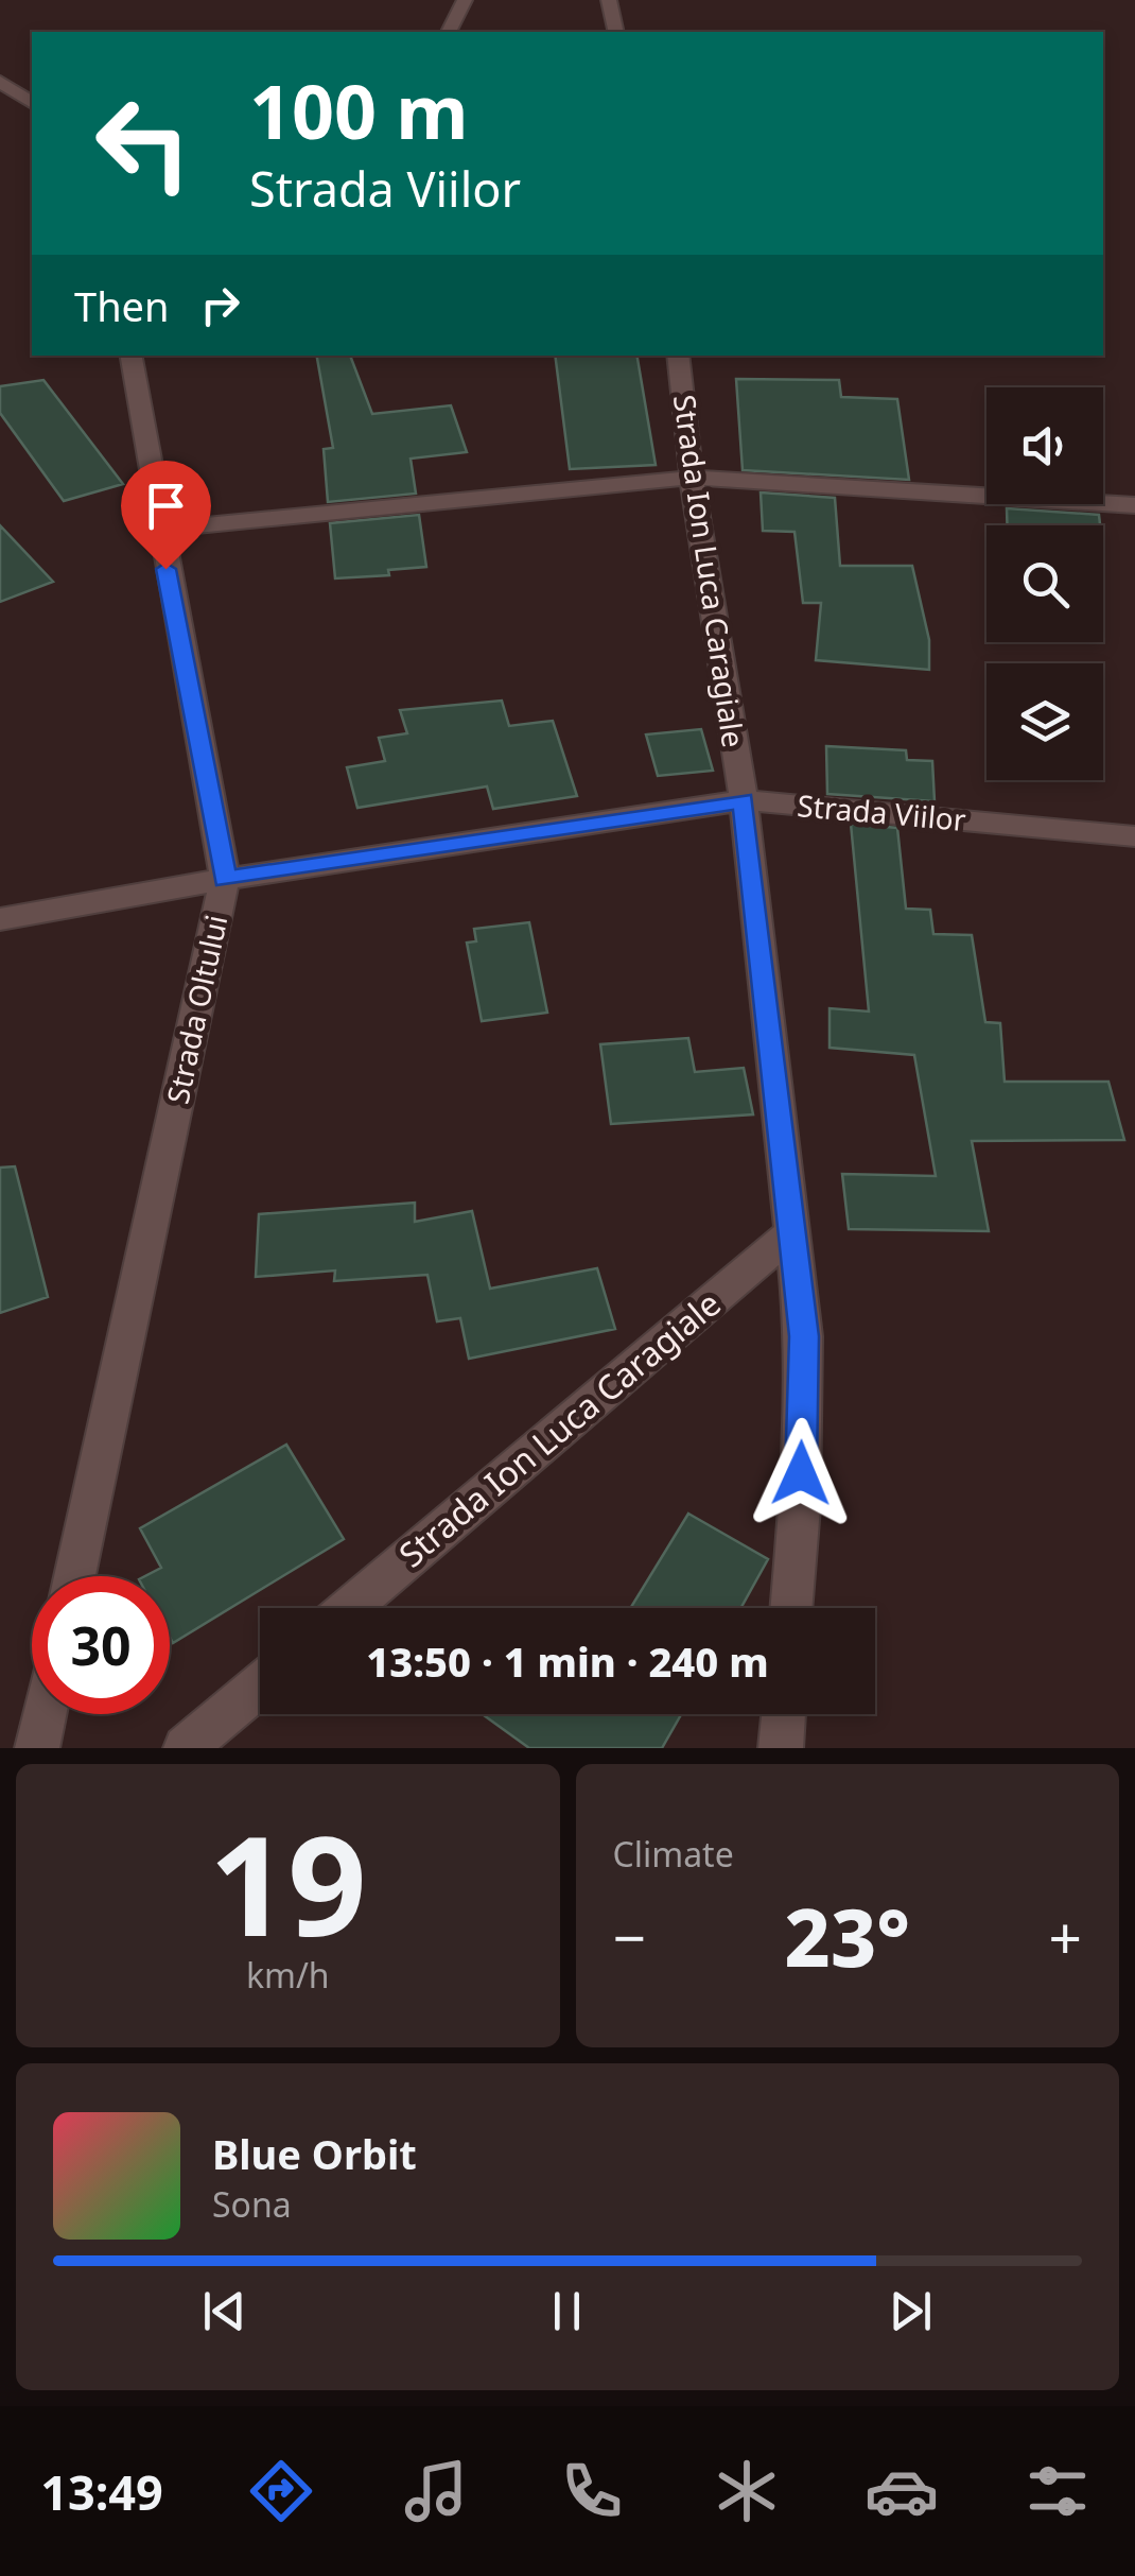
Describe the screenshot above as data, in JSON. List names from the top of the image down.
{
  "streets": {
    "street": ["Strada Ion Luca Caragiale", "Strada Viilor", "Strada Oltului"]
  },
  "crossings": [
    ["Strada Ion Luca Caragiale", "Strada Viilor"],
    ["Strada Viilor", "Strada Oltului"]
  ],
  "page": {
    "turn": ["100 m", "Strada Viilor"],
    "then": "Then",
    "limit": "30",
    "trip": "13:50 · 1 min · 240 m",
    "tile": [
      ["19", "km/h"],
      "Climate"
    ],
    "heat": ["−", "23°", "+"],
    "song": ["Blue Orbit", "Sona"],
    "tabs": "13:49"
  }
}
